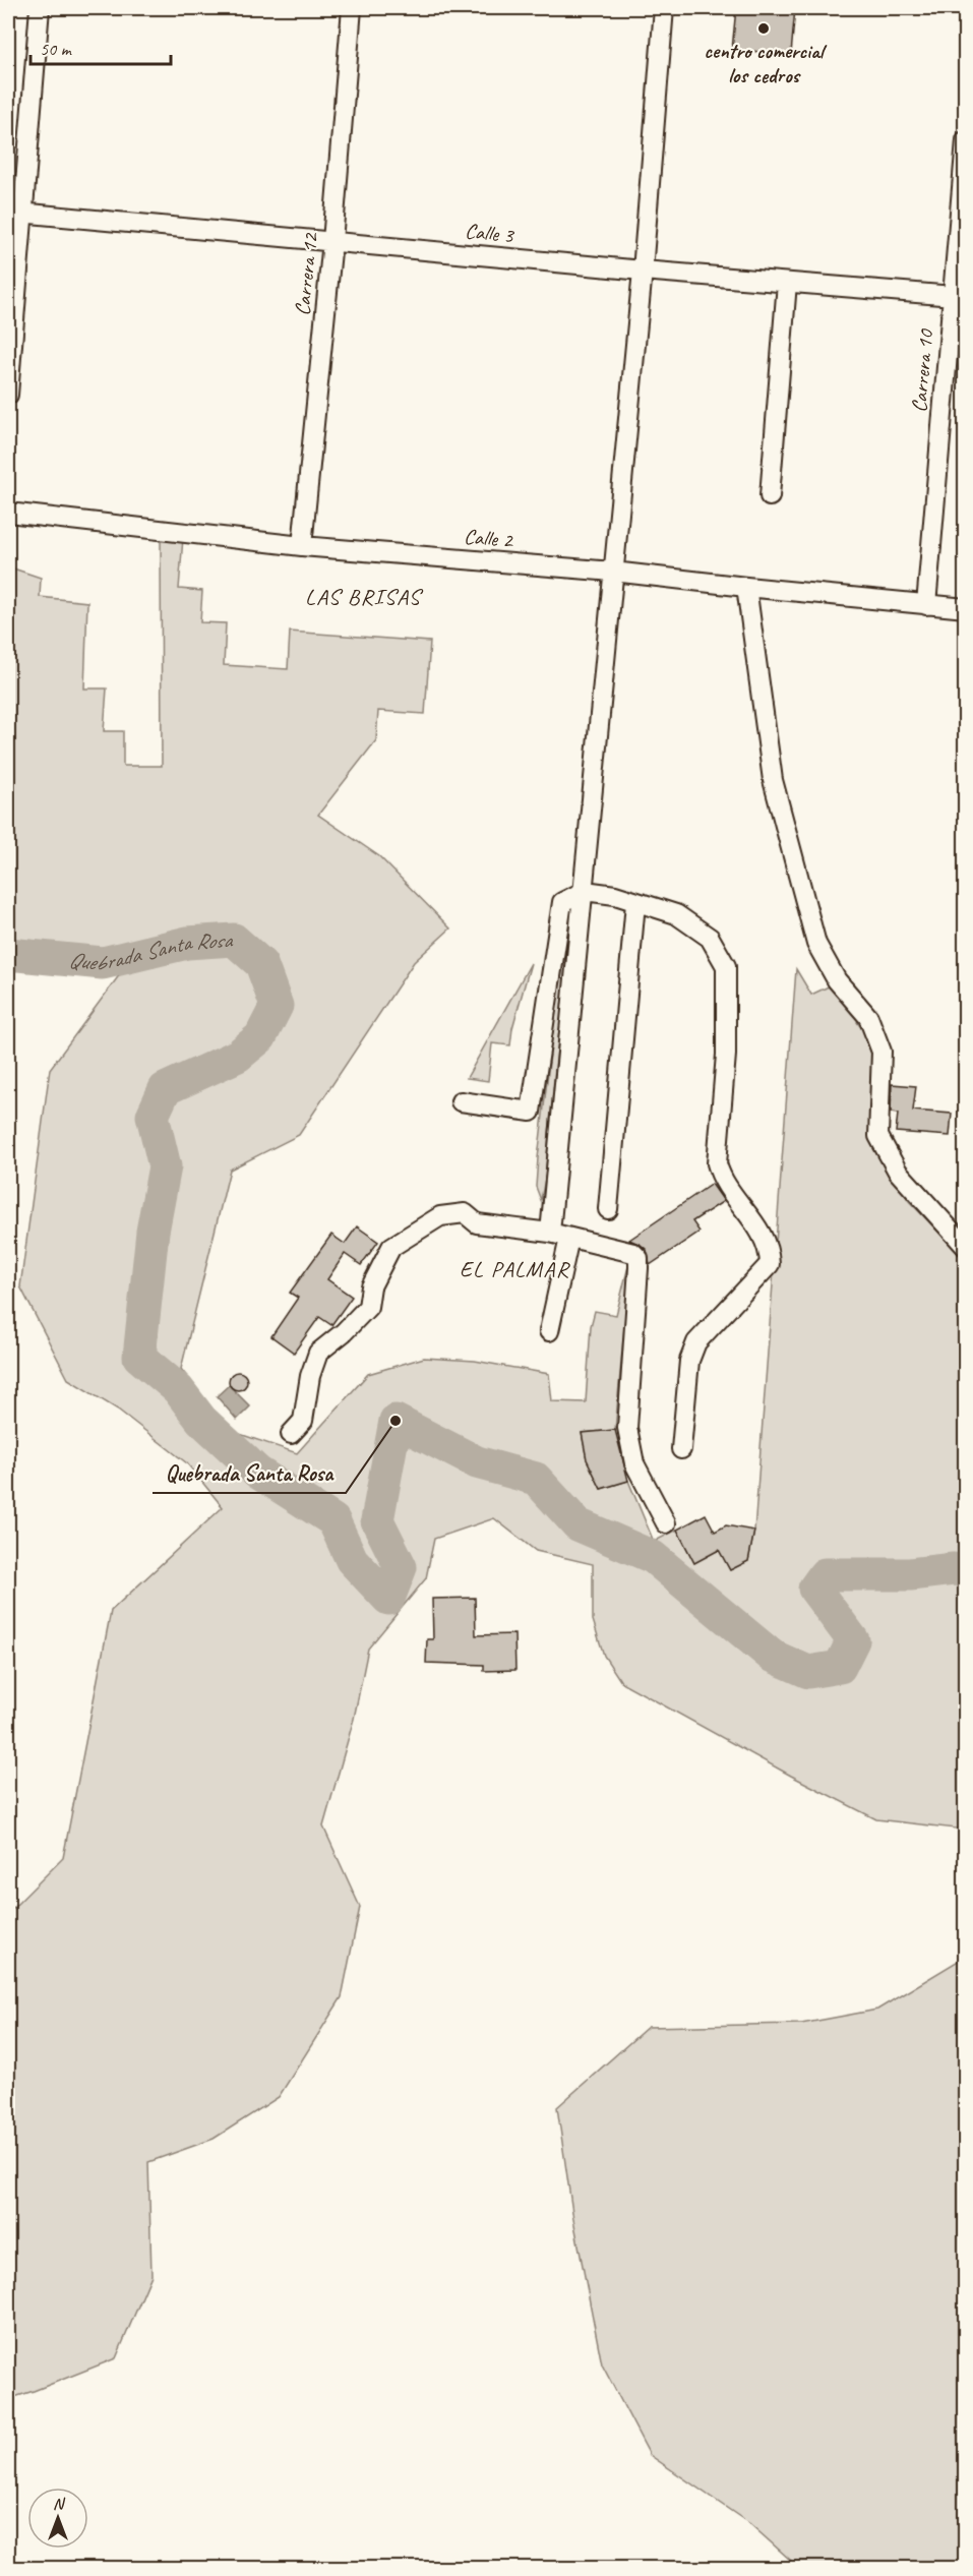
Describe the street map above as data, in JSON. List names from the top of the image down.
{
  "streets": {
    "street": [
      "Calle 3",
      "Carrera 12",
      "Carrera 10",
      "Calle 2"
    ]
  },
  "crossings": [
    ["Calle 3", "Carrera 12"],
    ["Calle 3", "Carrera 10"],
    ["Carrera 12", "Calle 2"],
    ["Carrera 10", "Calle 2"]
  ],
  "districts": ["LAS BRISAS", "EL PALMAR"],
  "water": ["Quebrada Santa Rosa"],
  "places": ["centro comercial los cedros", "Quebrada Santa Rosa"],
  "scale_bar": "50 m",
  "north": "top"
}
